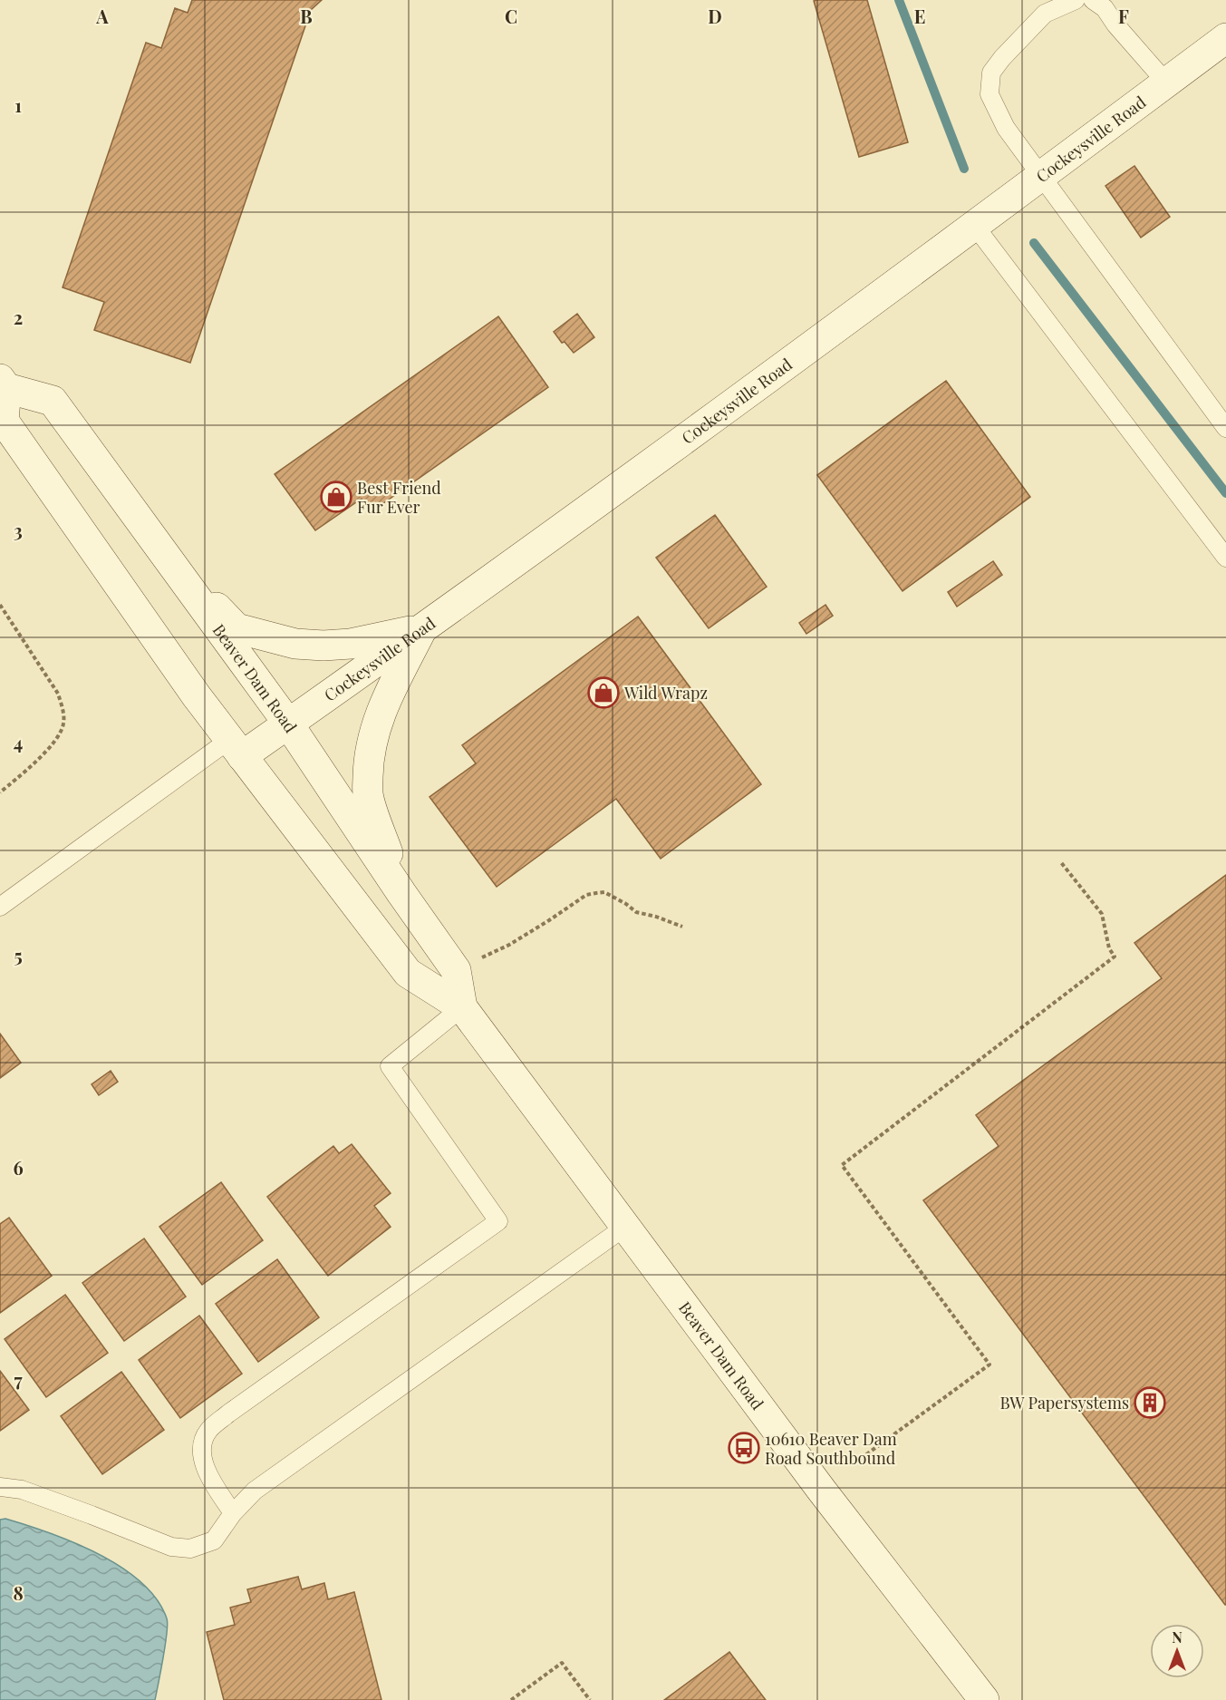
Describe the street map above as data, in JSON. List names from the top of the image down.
{
  "streets": {
    "main road": ["Cockeysville Road", "Beaver Dam Road"]
  },
  "crossings": [
    ["Cockeysville Road", "Beaver Dam Road"]
  ],
  "places": {
    "shop": ["Best Friend Fur Ever", "Wild Wrapz"],
    "building": ["BW Papersystems"],
    "bus stop": ["10610 Beaver Dam Road Southbound"]
  },
  "north": "top",
  "grid": {
    "columns": [
      "A",
      "B",
      "C",
      "D",
      "E",
      "F"
    ],
    "rows": [
      "1",
      "2",
      "3",
      "4",
      "5",
      "6",
      "7",
      "8"
    ]
  }
}
